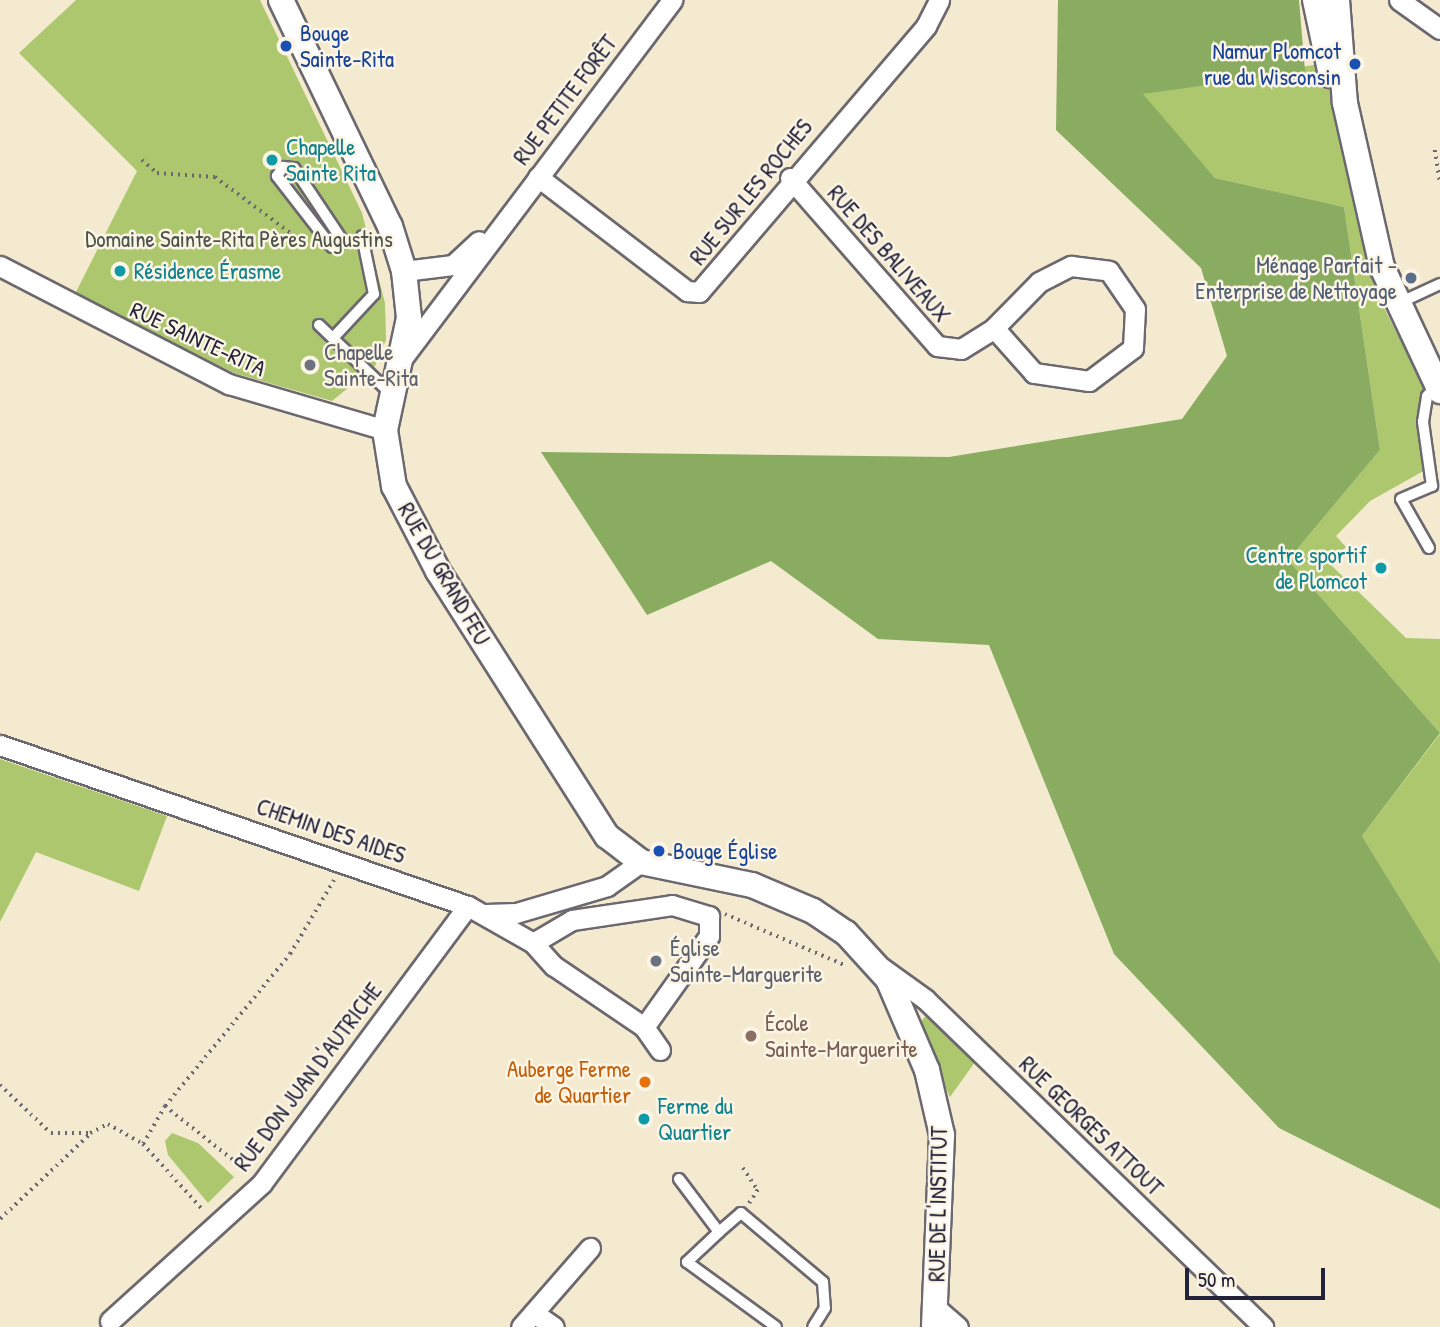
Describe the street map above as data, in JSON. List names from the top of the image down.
{
  "streets": {
    "street": [
      "RUE PETITE FORÊT",
      "RUE SUR LES ROCHES",
      "RUE DES BALIVEAUX",
      "RUE SAINTE-RITA",
      "RUE DU GRAND FEU",
      "CHEMIN DES AIDES",
      "RUE DON JUAN D'AUTRICHE",
      "RUE GEORGES ATTOUT",
      "RUE DE L'INSTITUT"
    ]
  },
  "crossings": [
    ["RUE PETITE FORÊT", "RUE SUR LES ROCHES"],
    ["RUE PETITE FORÊT", "RUE DU GRAND FEU"],
    ["RUE SUR LES ROCHES", "RUE DES BALIVEAUX"],
    ["RUE SAINTE-RITA", "RUE DU GRAND FEU"],
    ["RUE DU GRAND FEU", "CHEMIN DES AIDES"],
    ["RUE DU GRAND FEU", "RUE GEORGES ATTOUT"],
    ["RUE DU GRAND FEU", "RUE DE L'INSTITUT"],
    ["CHEMIN DES AIDES", "RUE DON JUAN D'AUTRICHE"],
    ["RUE GEORGES ATTOUT", "RUE DE L'INSTITUT"]
  ],
  "parks": ["Domaine Sainte-Rita Pères Augustins"],
  "places": [
    "Bouge Sainte-Rita",
    "Namur Plomcot rue du Wisconsin",
    "Chapelle Sainte Rita",
    "Résidence Érasme",
    "Ménage Parfait - Enterprise de Nettoyage",
    "Chapelle Sainte-Rita",
    "Centre sportif de Plomcot",
    "Bouge Église",
    "Église Sainte-Marguerite",
    "École Sainte-Marguerite",
    "Auberge Ferme de Quartier",
    "Ferme du Quartier"
  ],
  "scale_bar": "50 m"
}
